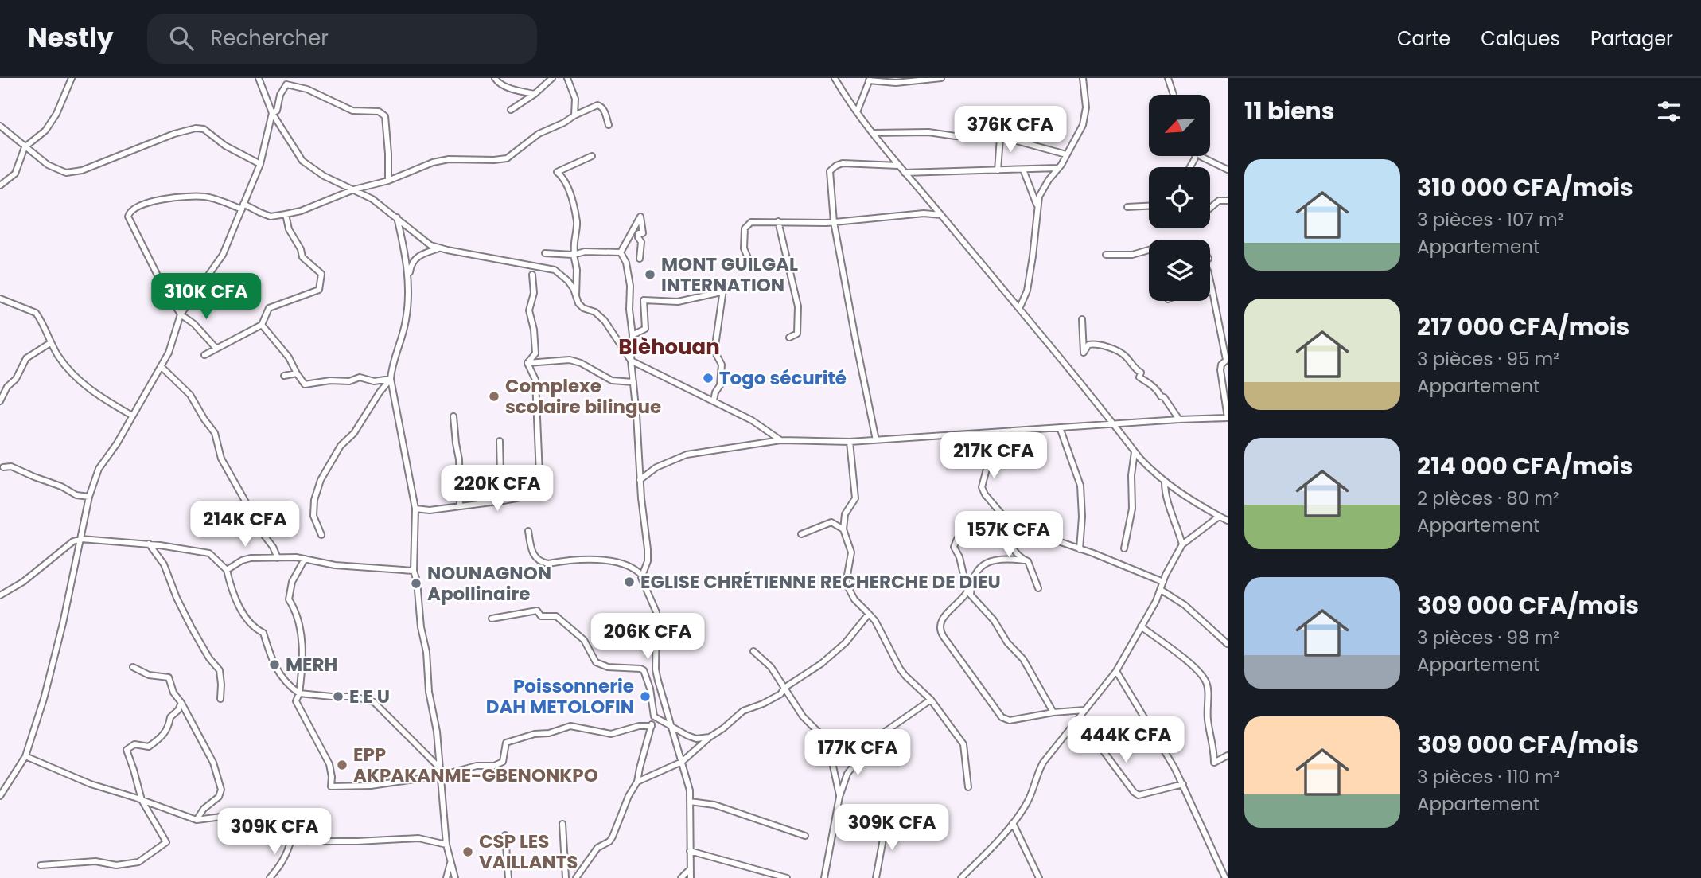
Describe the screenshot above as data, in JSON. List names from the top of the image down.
{
  "districts": ["Blèhouan"],
  "places": [
    "MONT GUILGAL INTERNATION",
    "Togo sécurité",
    "Complexe scolaire bilingue",
    "EGLISE CHRÉTIENNE RECHERCHE DE DIEU",
    "NOUNAGNON Apollinaire",
    "MERH",
    "E E U",
    "Poissonnerie DAH METOLOFIN",
    "EPP AKPAKANME-GBENONKPO",
    "CSP LES VAILLANTS"
  ],
  "north": "bottom left",
  "page": {
    "header": "Nestly",
    "search": "Rechercher",
    "nav": ["Carte", "Calques", "Partager"],
    "heading": "11 biens",
    "price": [
      "376K CFA",
      "310K CFA",
      "217K CFA",
      "220K CFA",
      "214K CFA",
      "157K CFA",
      "206K CFA",
      "444K CFA",
      "177K CFA",
      "309K CFA",
      "309K CFA"
    ],
    "list": [
      {
        "name": "310 000 CFA/mois",
        "note": "3 pièces · 107 m² · Appartement"
      },
      {
        "name": "217 000 CFA/mois",
        "note": "3 pièces · 95 m² · Appartement"
      },
      {
        "name": "214 000 CFA/mois",
        "note": "2 pièces · 80 m² · Appartement"
      },
      {
        "name": "309 000 CFA/mois",
        "note": "3 pièces · 98 m² · Appartement"
      },
      {
        "name": "309 000 CFA/mois",
        "note": "3 pièces · 110 m² · Appartement"
      }
    ]
  }
}
